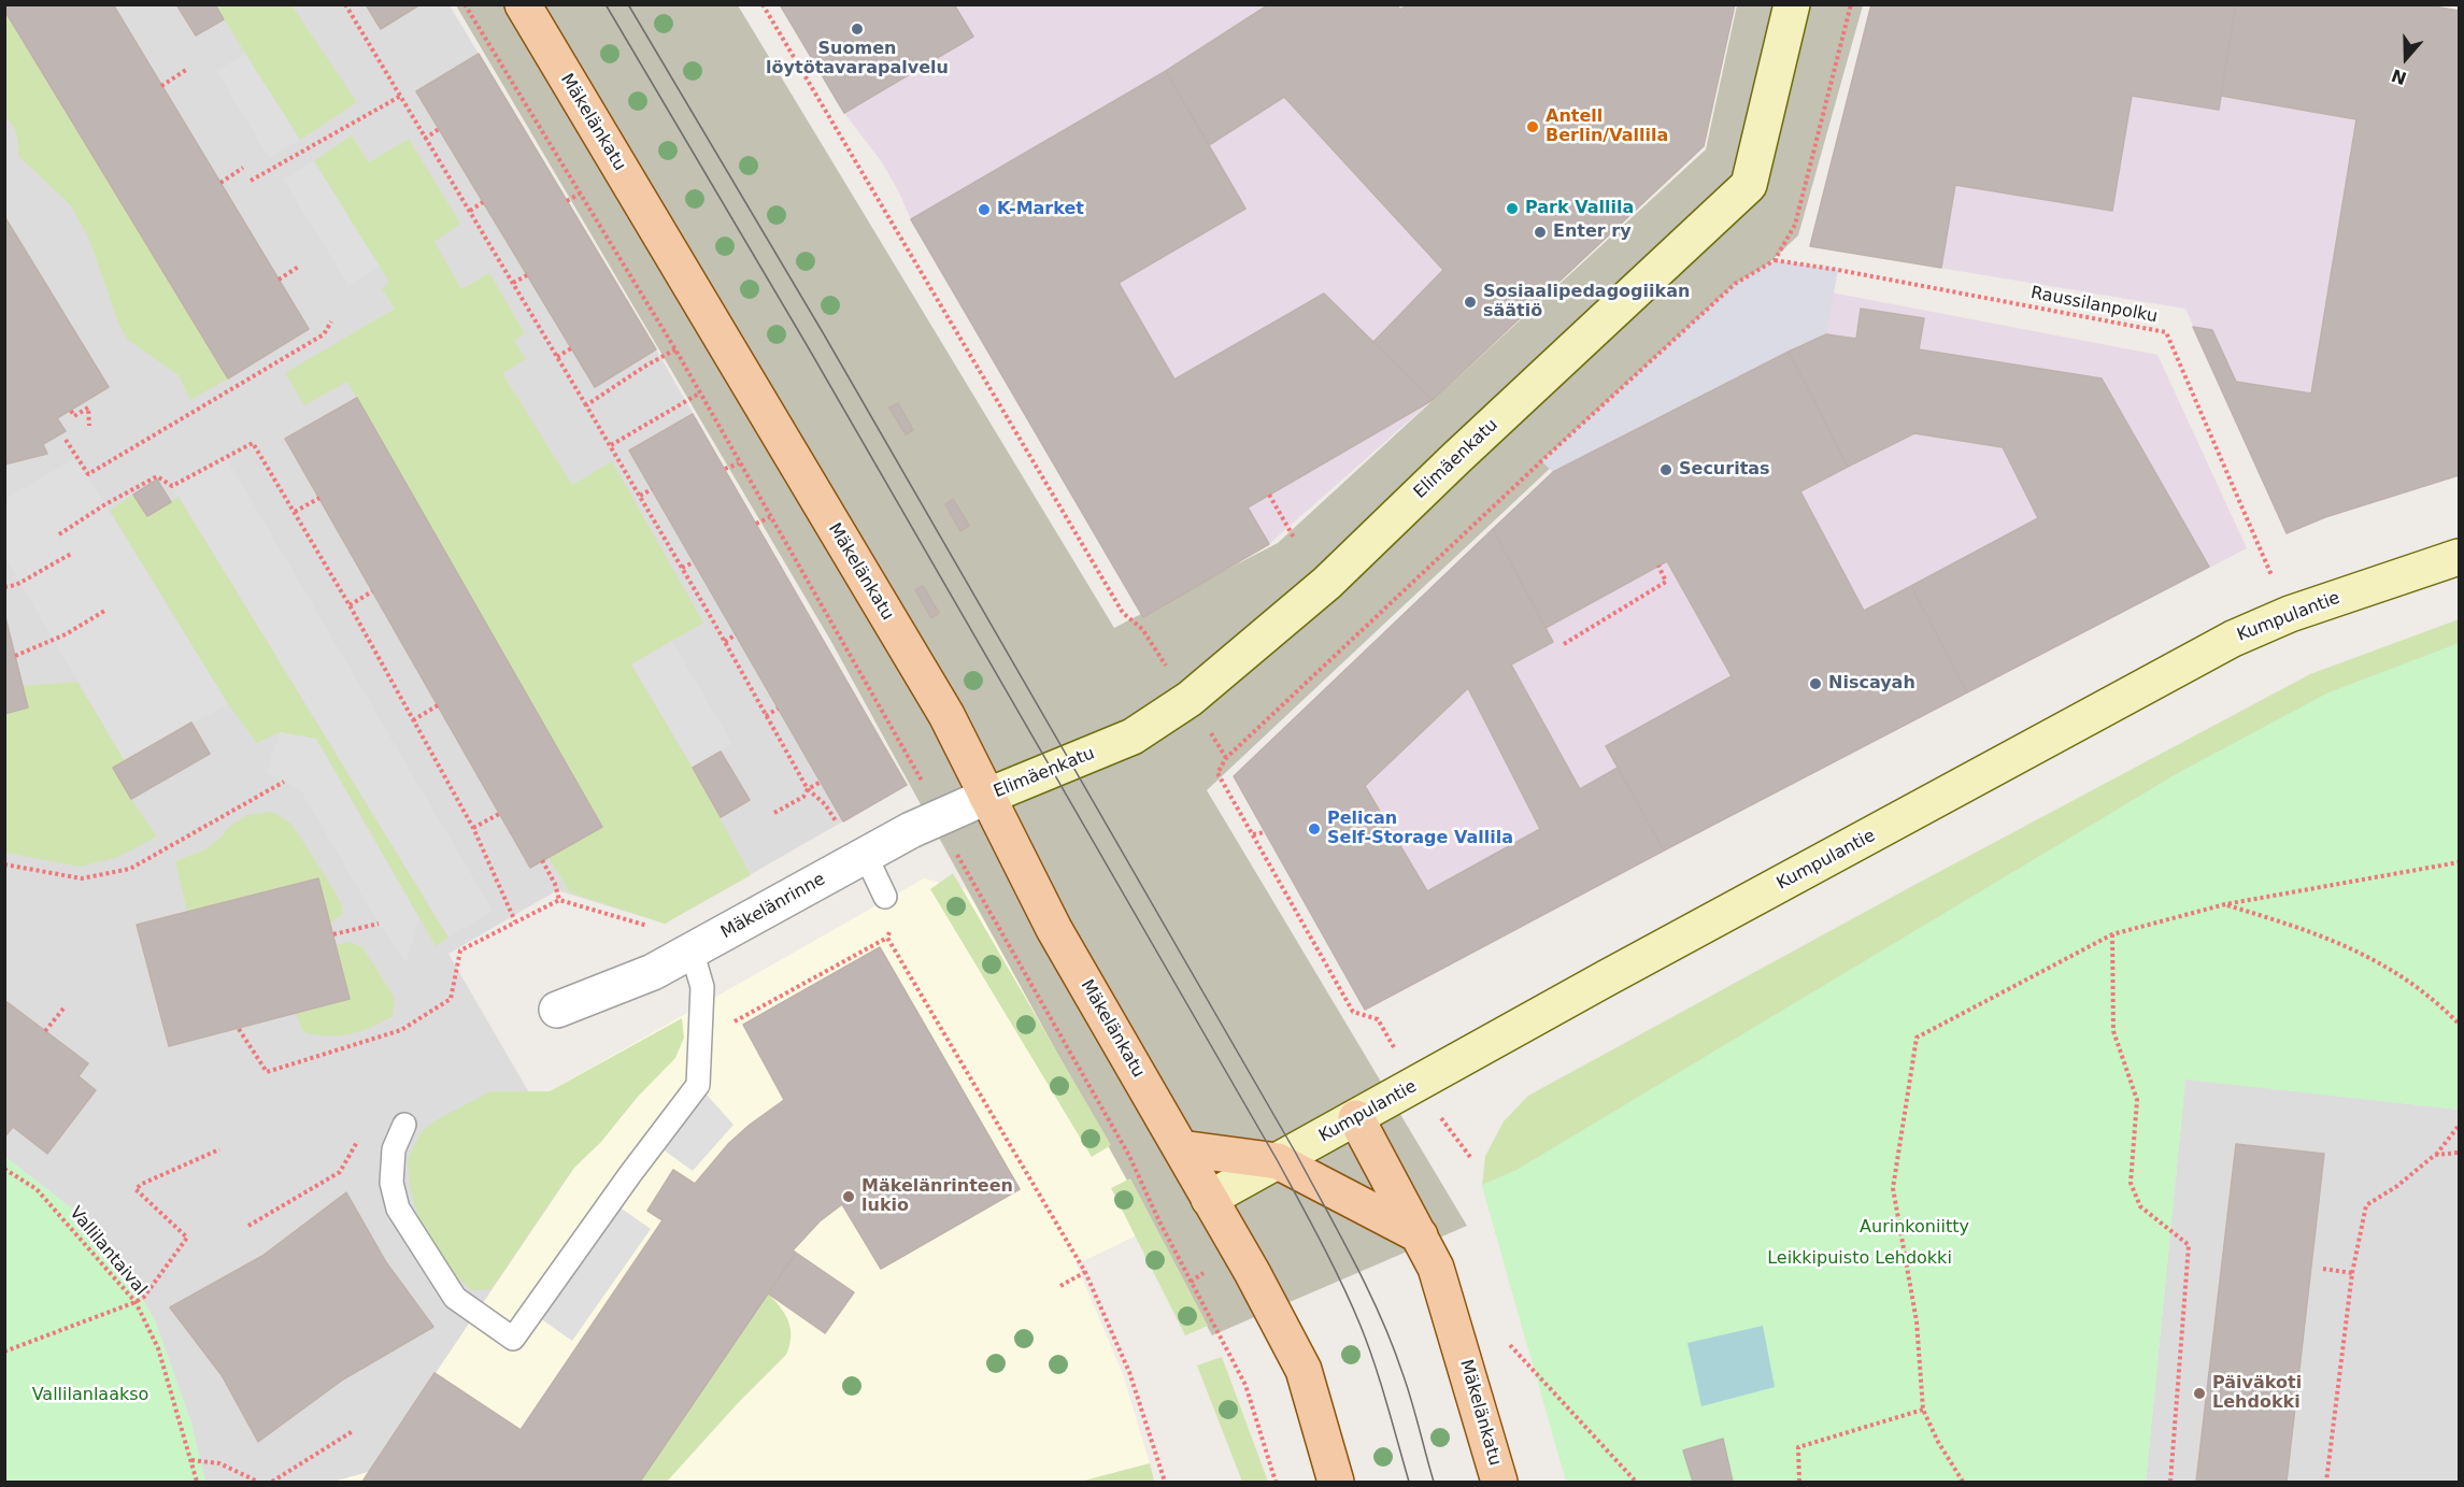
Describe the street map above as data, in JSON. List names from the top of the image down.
{
  "streets": {
    "main road": ["Mäkelänkatu", "Elimäenkatu", "Kumpulantie"],
    "street": ["Mäkelänrinne"],
    "path": ["Raussilanpolku", "Vallilantaival"]
  },
  "crossings": [
    ["Mäkelänkatu", "Elimäenkatu"],
    ["Mäkelänkatu", "Kumpulantie"],
    ["Mäkelänkatu", "Mäkelänrinne"],
    ["Elimäenkatu", "Mäkelänrinne"]
  ],
  "parks": ["Aurinkoniitty", "Leikkipuisto Lehdokki", "Vallilanlaakso"],
  "places": [
    "Suomen löytötavarapalvelu",
    "Antell Berlin/Vallila",
    "Park Vallila",
    "K-Market",
    "Enter ry",
    "Sosiaalipedagogiikan säätiö",
    "Securitas",
    "Niscayah",
    "Pelican Self-Storage Vallila",
    "Mäkelänrinteen lukio",
    "Päiväkoti Lehdokki"
  ],
  "north": "bottom"
}
